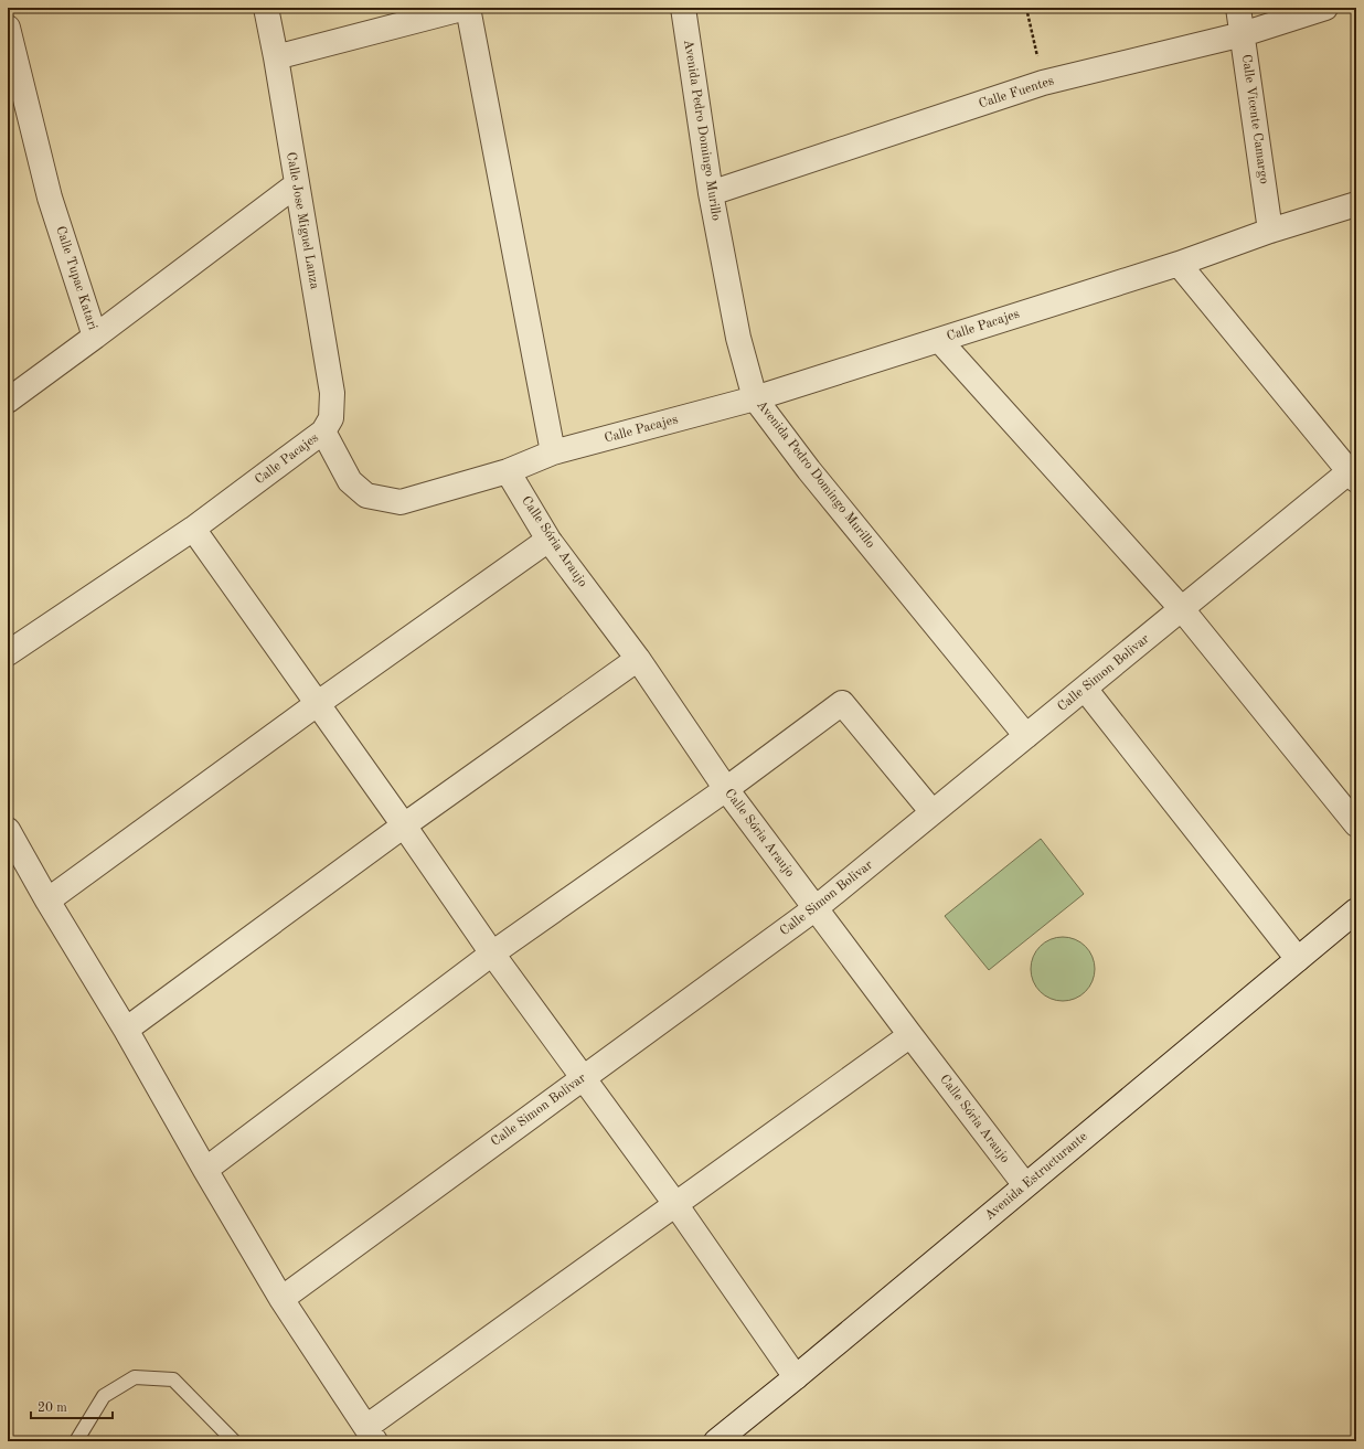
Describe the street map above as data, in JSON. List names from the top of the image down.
{
  "streets": {
    "street": [
      "Calle Fuentes",
      "Calle Vicente Camargo",
      "Avenida Pedro Domingo Murillo",
      "Calle Jose Miguel Lanza",
      "Calle Tupac Katari",
      "Calle Pacajes",
      "Calle Sória Araujo",
      "Calle Simon Bolivar",
      "Avenida Estructurante"
    ]
  },
  "crossings": [
    ["Calle Fuentes", "Calle Vicente Camargo"],
    ["Calle Fuentes", "Avenida Pedro Domingo Murillo"],
    ["Calle Vicente Camargo", "Calle Pacajes"],
    ["Avenida Pedro Domingo Murillo", "Calle Pacajes"],
    ["Avenida Pedro Domingo Murillo", "Calle Simon Bolivar"],
    ["Calle Jose Miguel Lanza", "Calle Tupac Katari"],
    ["Calle Jose Miguel Lanza", "Calle Pacajes"],
    ["Calle Pacajes", "Calle Sória Araujo"],
    ["Calle Sória Araujo", "Calle Simon Bolivar"],
    ["Calle Sória Araujo", "Avenida Estructurante"]
  ],
  "scale_bar": "20 m"
}
